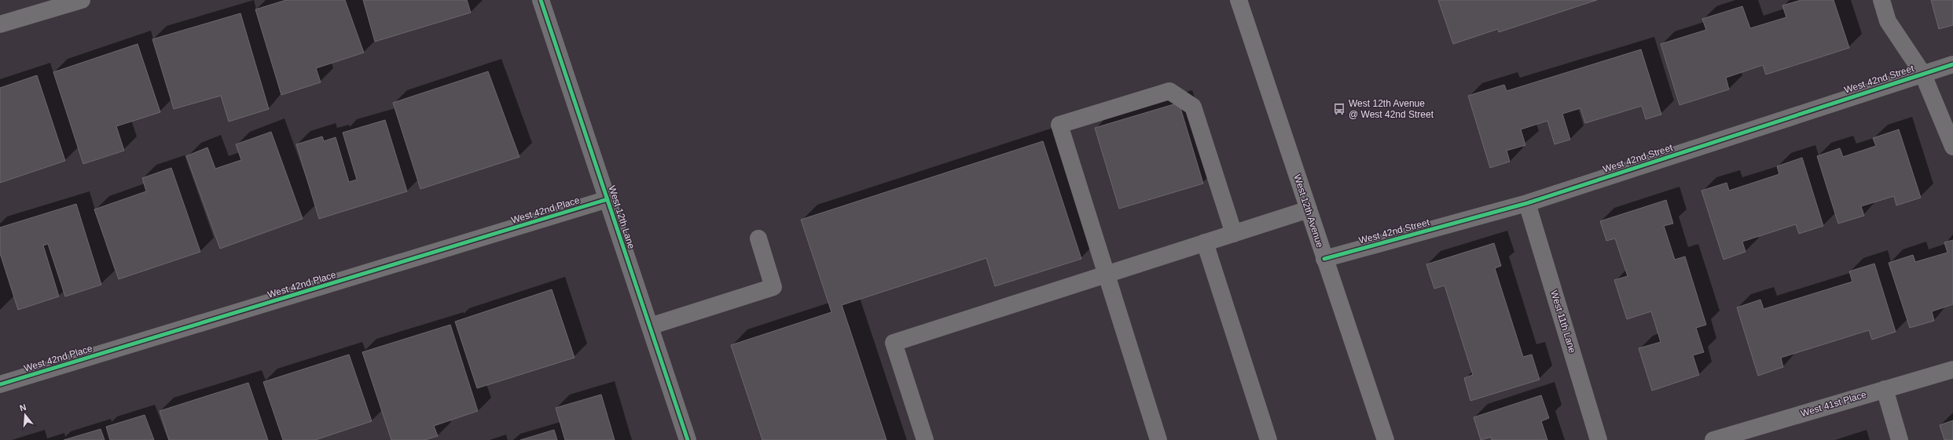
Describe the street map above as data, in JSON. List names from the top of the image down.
{
  "streets": {
    "main road": ["West 12th Avenue"],
    "street": [
      "West 42nd Street",
      "West 42nd Place",
      "West 12th Lane",
      "West 11th Lane",
      "West 41st Place"
    ]
  },
  "crossings": [
    ["West 42nd Street", "West 12th Avenue"],
    ["West 42nd Street", "West 11th Lane"],
    ["West 42nd Place", "West 12th Lane"]
  ],
  "places": {
    "bus stop": ["West 12th Avenue @ West 42nd Street"]
  },
  "north": "top"
}
